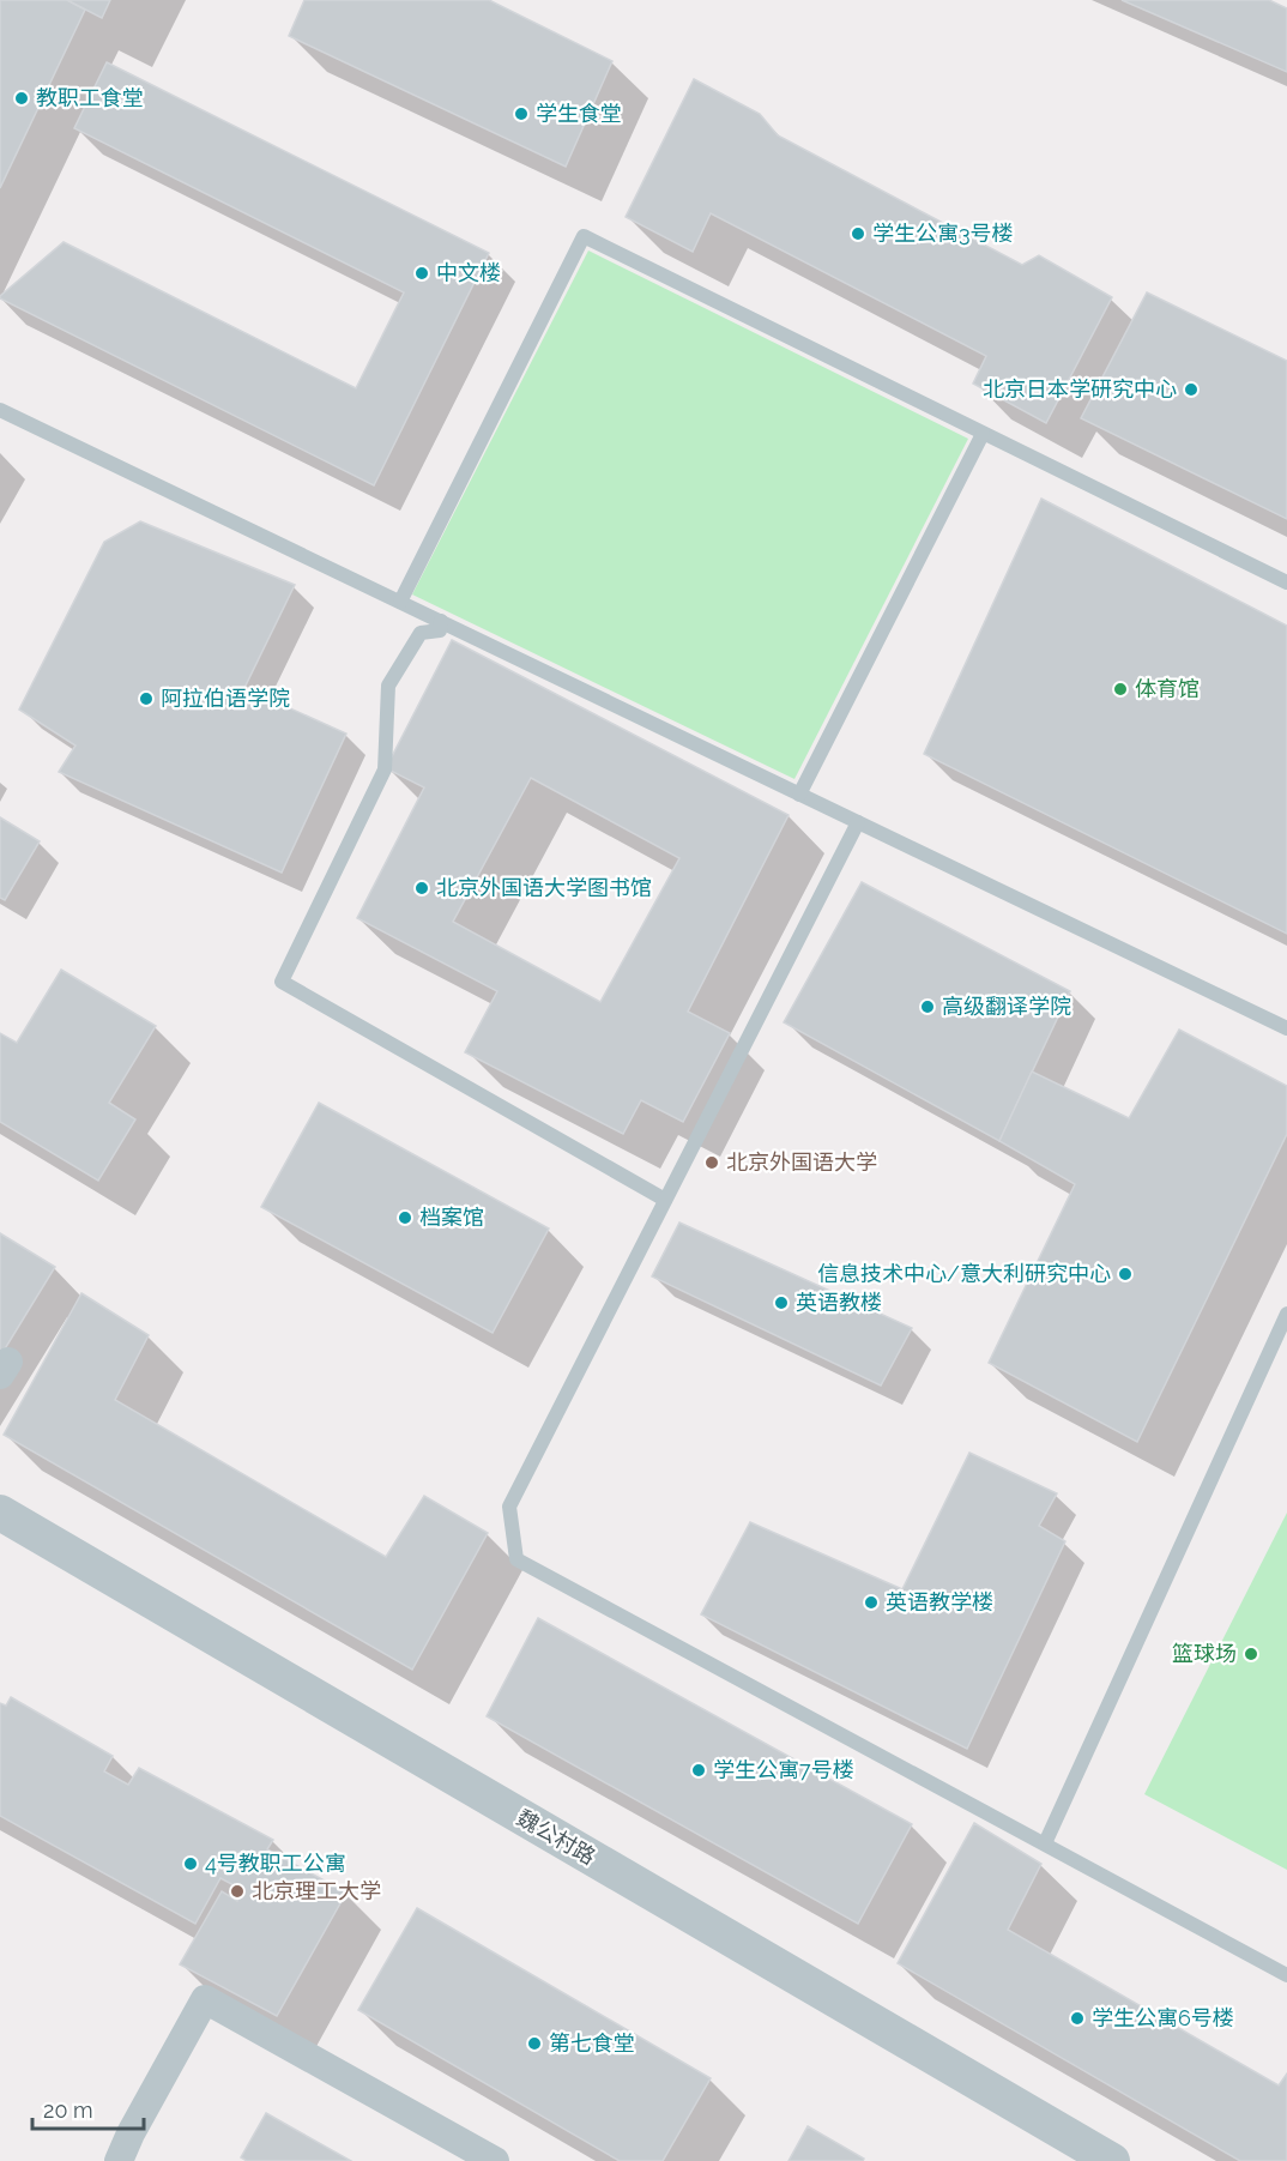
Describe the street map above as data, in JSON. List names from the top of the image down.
{
  "streets": {
    "street": ["魏公村路"]
  },
  "places": [
    "教职工食堂",
    "学生食堂",
    "学生公寓3号楼",
    "中文楼",
    "北京日本学研究中心",
    "体育馆",
    "阿拉伯语学院",
    "北京外国语大学图书馆",
    "高级翻译学院",
    "北京外国语大学",
    "档案馆",
    "信息技术中心/意大利研究中心",
    "英语教楼",
    "英语教学楼",
    "篮球场",
    "学生公寓7号楼",
    "4号教职工公寓",
    "北京理工大学",
    "学生公寓6号楼",
    "第七食堂"
  ],
  "scale_bar": "20 m"
}
